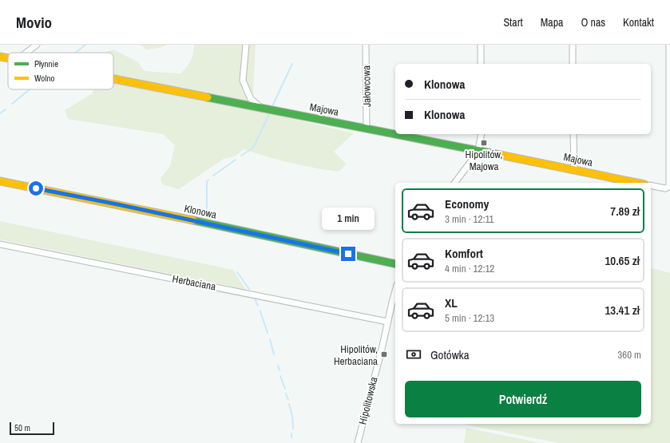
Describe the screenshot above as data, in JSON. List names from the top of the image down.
{
  "streets": {
    "street": [
      "Jałowcowa",
      "Majowa",
      "Klonowa",
      "Herbaciana",
      "Hipolitowska"
    ]
  },
  "crossings": [
    ["Jałowcowa", "Majowa"],
    ["Herbaciana", "Hipolitowska"]
  ],
  "places": {
    "transit": ["Hipolitów, Majowa", "Hipolitów, Herbaciana"]
  },
  "legend": ["Płynnie", "Wolno"],
  "scale_bar": "50 m",
  "page": {
    "header": "Movio",
    "nav": [
      "Start",
      "Mapa",
      "O nas",
      "Kontakt"
    ],
    "banner": ["Klonowa", "Klonowa"],
    "list": [
      {
        "name": "Economy",
        "note": "3 min · 12:11",
        "value": "7.89 zł"
      },
      {
        "name": "Komfort",
        "note": "4 min · 12:12",
        "value": "10.65 zł"
      },
      {
        "name": "XL",
        "note": "5 min · 12:13",
        "value": "13.41 zł"
      }
    ],
    "bubble": "1 min",
    "pay": ["Gotówka", "360 m"],
    "buttons": "Potwierdź",
    "scale": "50 m"
  }
}
